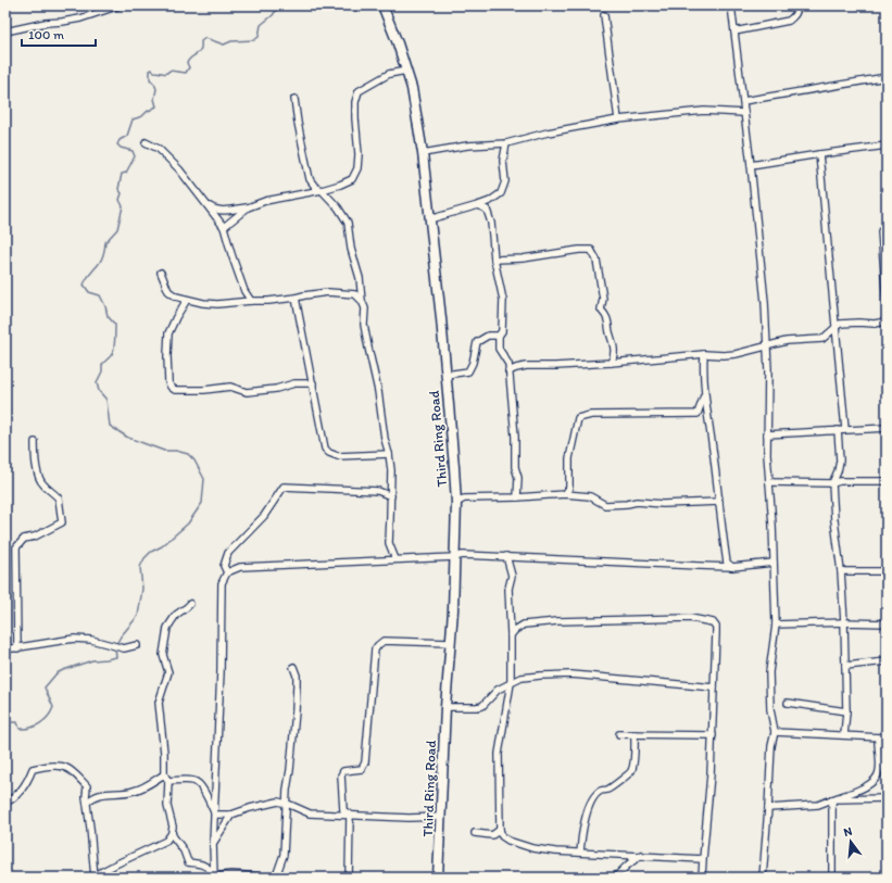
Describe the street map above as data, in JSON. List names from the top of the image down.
{
  "streets": {
    "street": ["Third Ring Road"]
  },
  "scale_bar": "100 m",
  "north": "top"
}
